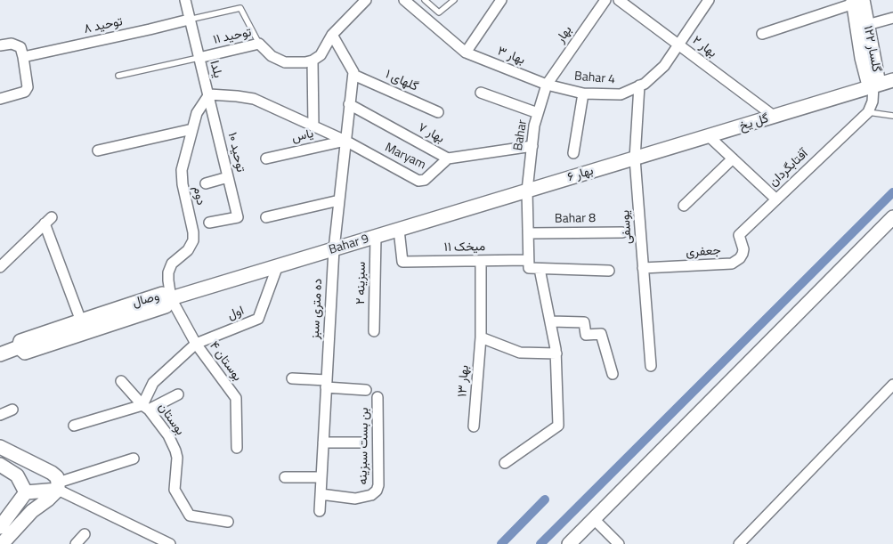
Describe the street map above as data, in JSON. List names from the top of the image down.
{
  "streets": {
    "main road": [
      "گلسار ۱۲۲",
      "گل یخ",
      "بهار ۶",
      "Bahar 9",
      "وصال"
    ],
    "street": [
      "توحید ۸",
      "بهار",
      "توحید ۱۱",
      "بهار ۲",
      "بهار ۳",
      "یلدا",
      "Bahar 4",
      "گلهای ۱",
      "بهار ۷",
      "Bahar",
      "یاس",
      "توحید ۱۰",
      "Maryam",
      "آفتابگردان",
      "دوم",
      "Bahar 8",
      "یوسفی",
      "میخک ۱۱",
      "جعفری",
      "سبزینه ۲",
      "ده متری سبز",
      "اول",
      "بوستان ۴",
      "بهار ۱۳",
      "بوستان",
      "بن بست سبزینه"
    ]
  },
  "crossings": [
    ["توحید ۸", "یلدا"],
    ["بهار", "بهار ۳"],
    ["بهار", "Bahar 4"],
    ["بهار", "Bahar"],
    ["توحید ۱۱", "یلدا"],
    ["بهار ۲", "Bahar 4"],
    ["بهار ۲", "گل یخ"],
    ["گلسار ۱۲۲", "گل یخ"],
    ["بهار ۳", "Bahar 4"],
    ["بهار ۳", "Bahar"],
    ["یلدا", "توحید ۱۰"],
    ["یلدا", "دوم"],
    ["Bahar 4", "Bahar"],
    ["Bahar 4", "یوسفی"],
    ["گلهای ۱", "ده متری سبز"],
    ["گل یخ", "آفتابگردان"],
    ["گل یخ", "بهار ۶"],
    ["گل یخ", "یوسفی"],
    ["بهار ۷", "Bahar"],
    ["بهار ۷", "Maryam"],
    ["بهار ۷", "ده متری سبز"],
    ["Bahar", "بهار ۶"],
    ["Bahar", "Bahar 8"],
    ["Bahar", "Bahar 9"],
    ["Bahar", "میخک ۱۱"],
    ["یاس", "Maryam"],
    ["یاس", "ده متری سبز"],
    ["توحید ۱۰", "دوم"],
    ["Maryam", "ده متری سبز"],
    ["آفتابگردان", "جعفری"],
    ["بهار ۶", "یوسفی"],
    ["بهار ۶", "Bahar 9"],
    ["دوم", "Bahar 9"],
    ["دوم", "وصال"],
    ["یوسفی", "جعفری"],
    ["Bahar 9", "میخک ۱۱"],
    ["Bahar 9", "سبزینه ۲"],
    ["Bahar 9", "وصال"],
    ["Bahar 9", "ده متری سبز"],
    ["Bahar 9", "اول"],
    ["میخک ۱۱", "بهار ۱۳"],
    ["ده متری سبز", "بن بست سبزینه"],
    ["اول", "بوستان ۴"],
    ["اول", "بوستان"],
    ["بوستان ۴", "بوستان"]
  ]
}
